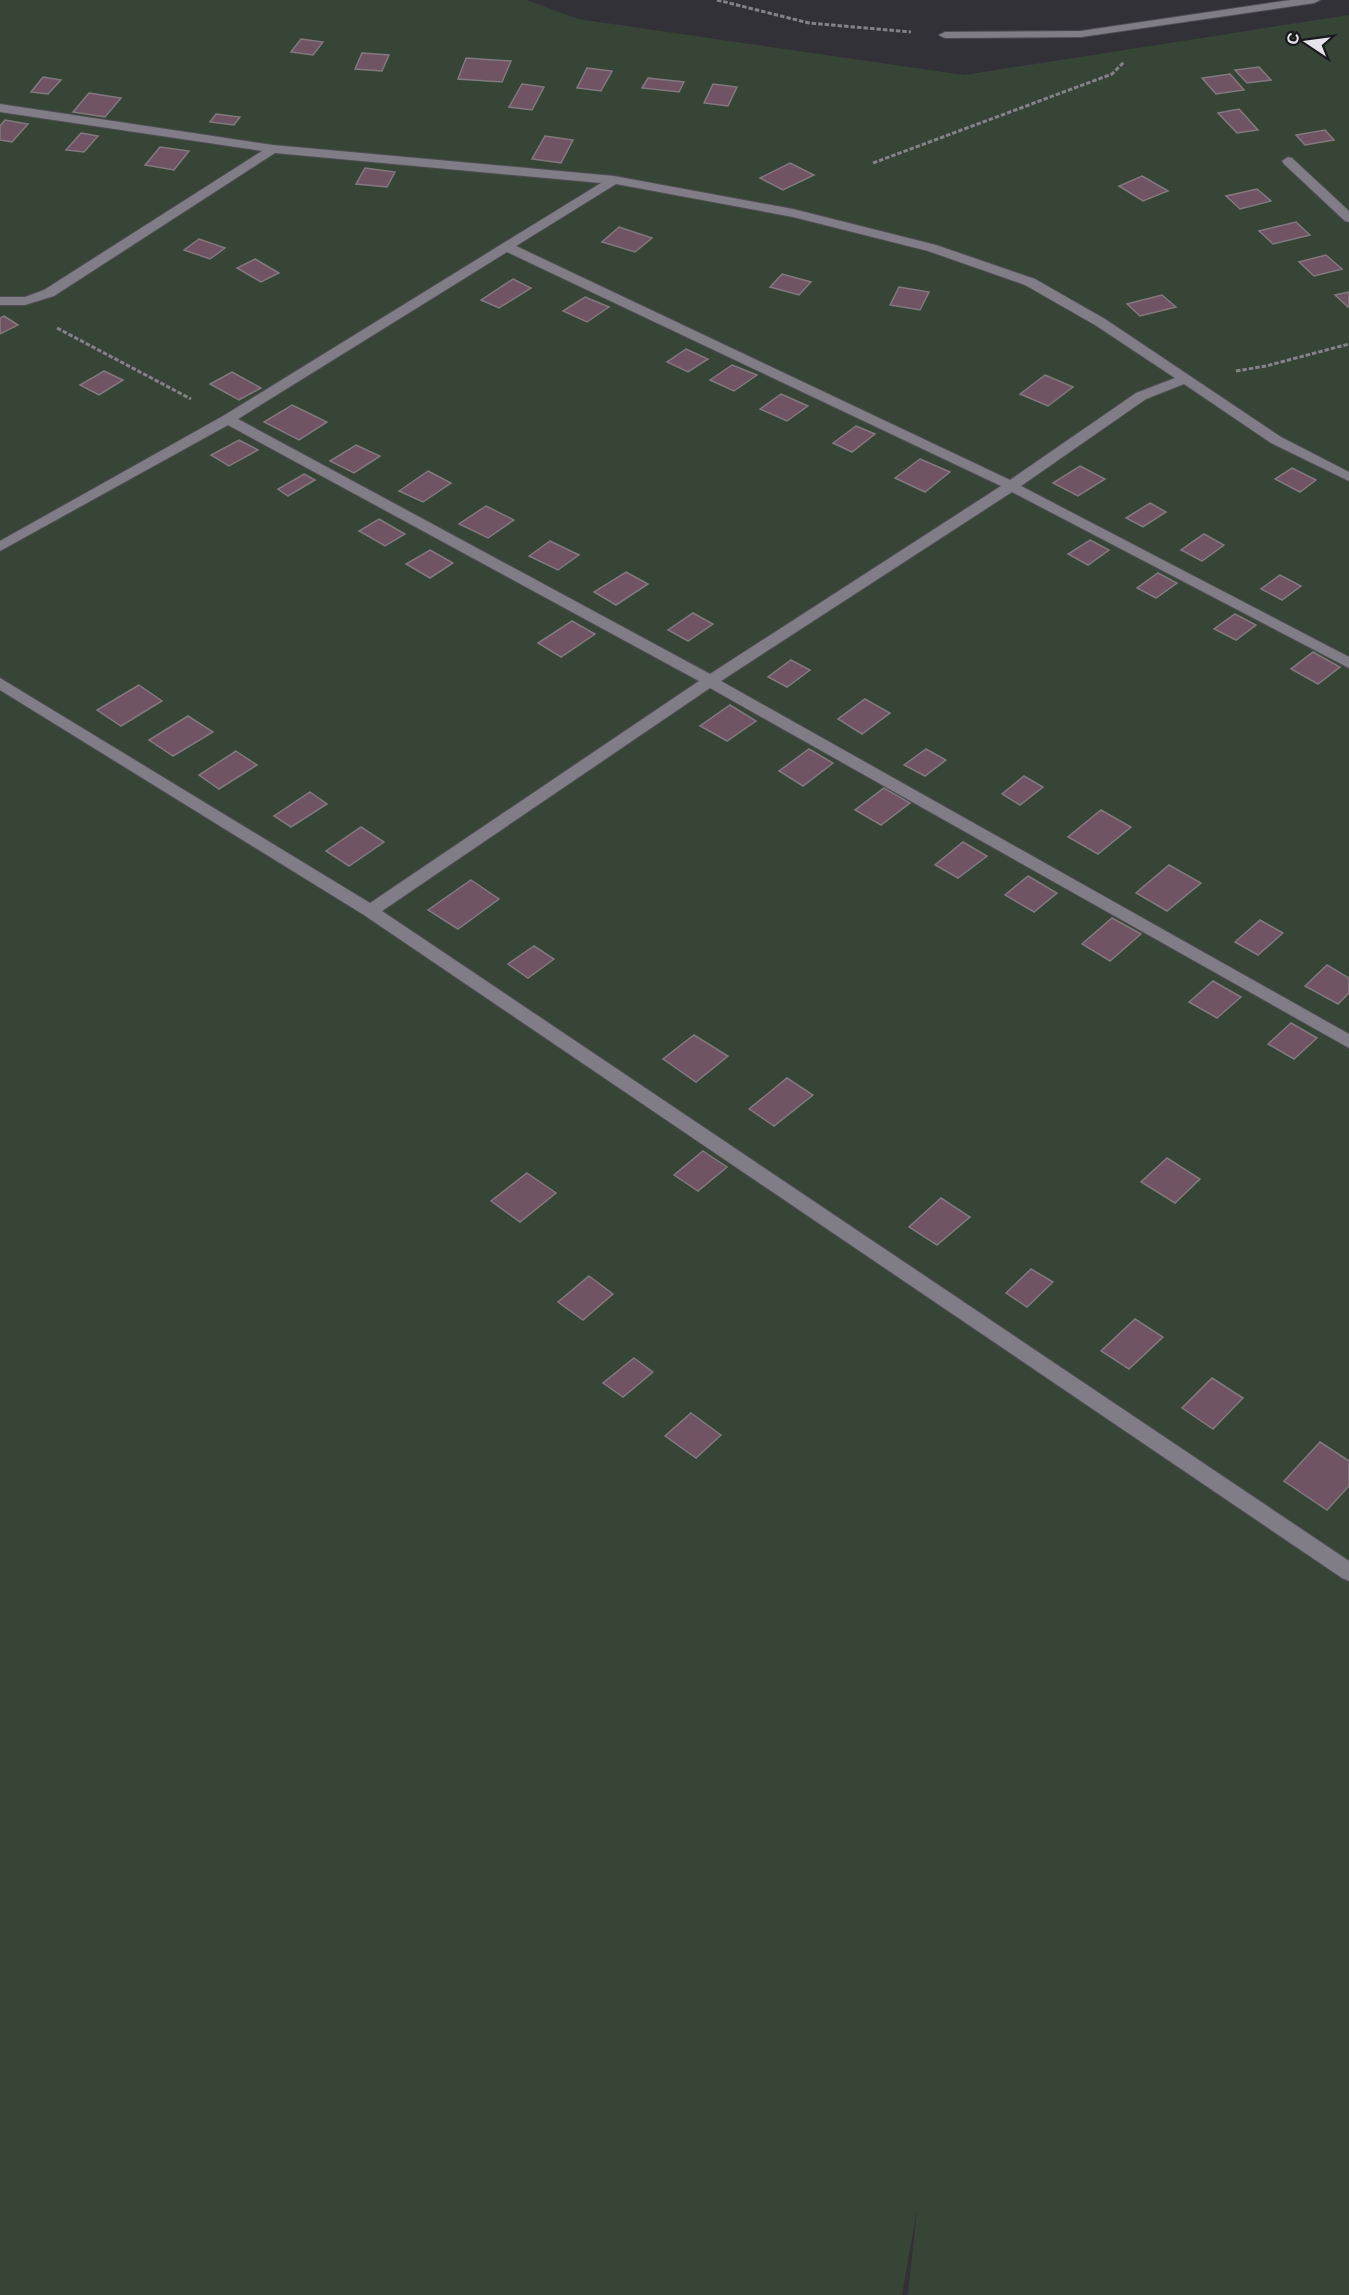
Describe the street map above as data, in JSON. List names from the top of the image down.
{
  "north": "left"
}
